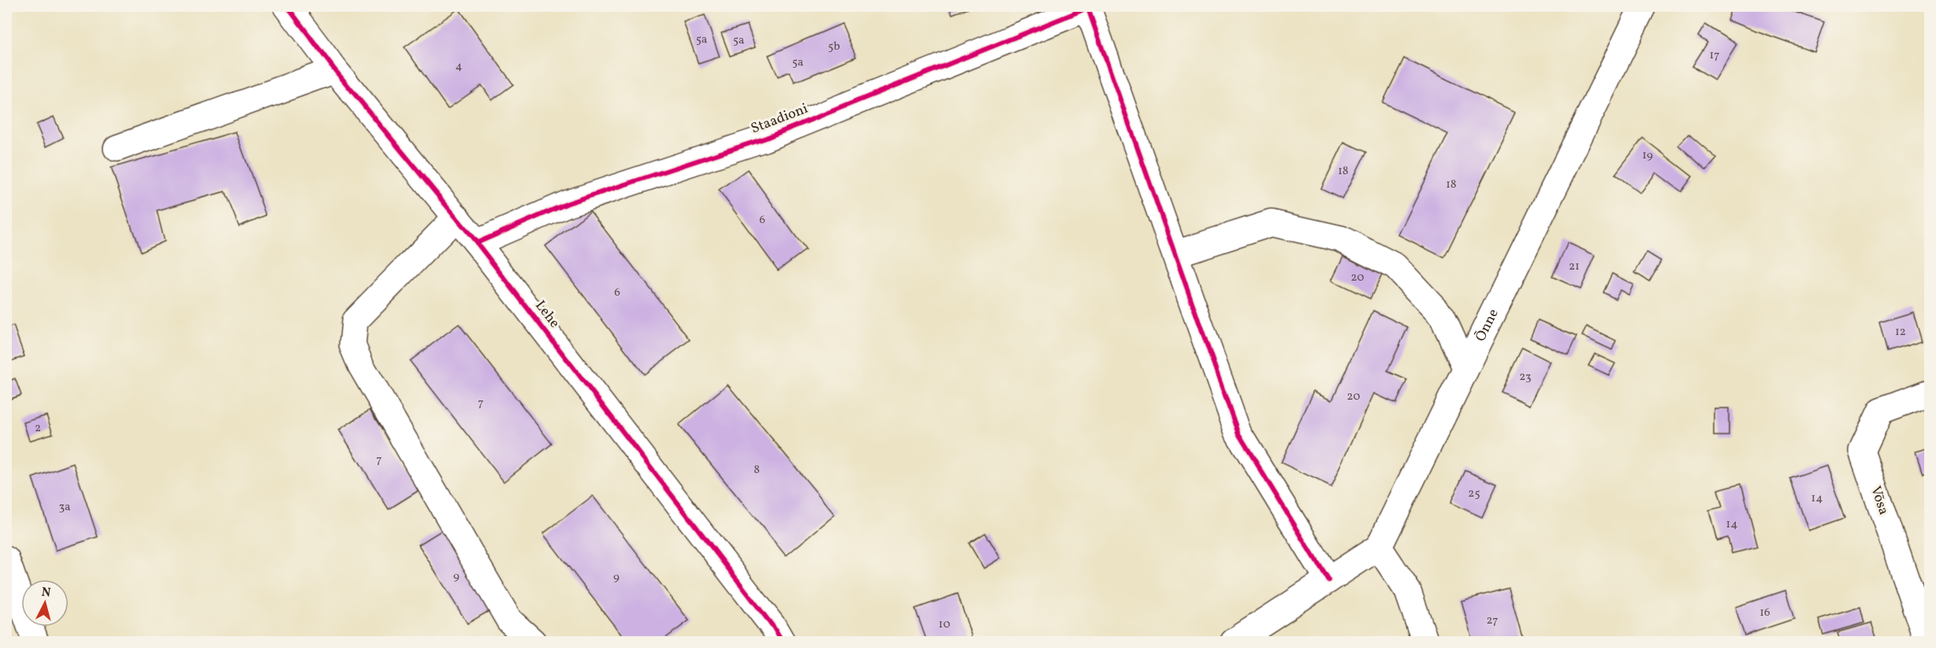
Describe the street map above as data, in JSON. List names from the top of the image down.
{
  "streets": {
    "street": [
      "Staadioni",
      "Lehe",
      "Õnne",
      "Võsa"
    ]
  },
  "crossings": [
    ["Staadioni", "Lehe"]
  ],
  "house_numbers": [
    "5a",
    "5a",
    "5b",
    "17",
    "5a",
    "4",
    "19",
    "18",
    "18",
    "6",
    "21",
    "20",
    "6",
    "12",
    "23",
    "20",
    "7",
    "2",
    "7",
    "8",
    "25",
    "14",
    "3a",
    "14",
    "9",
    "9",
    "16",
    "27",
    "10"
  ],
  "north": "top"
}
